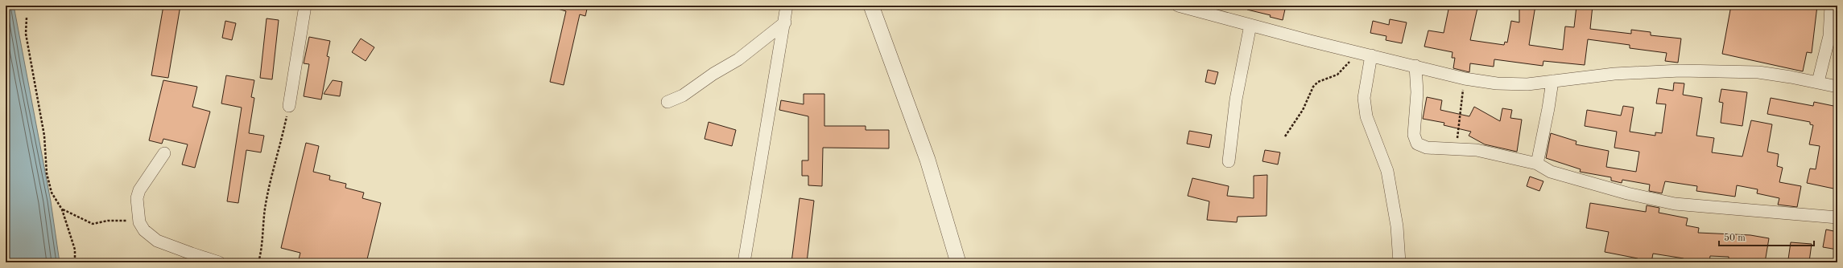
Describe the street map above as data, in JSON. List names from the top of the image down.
{
  "scale_bar": "50 m"
}
